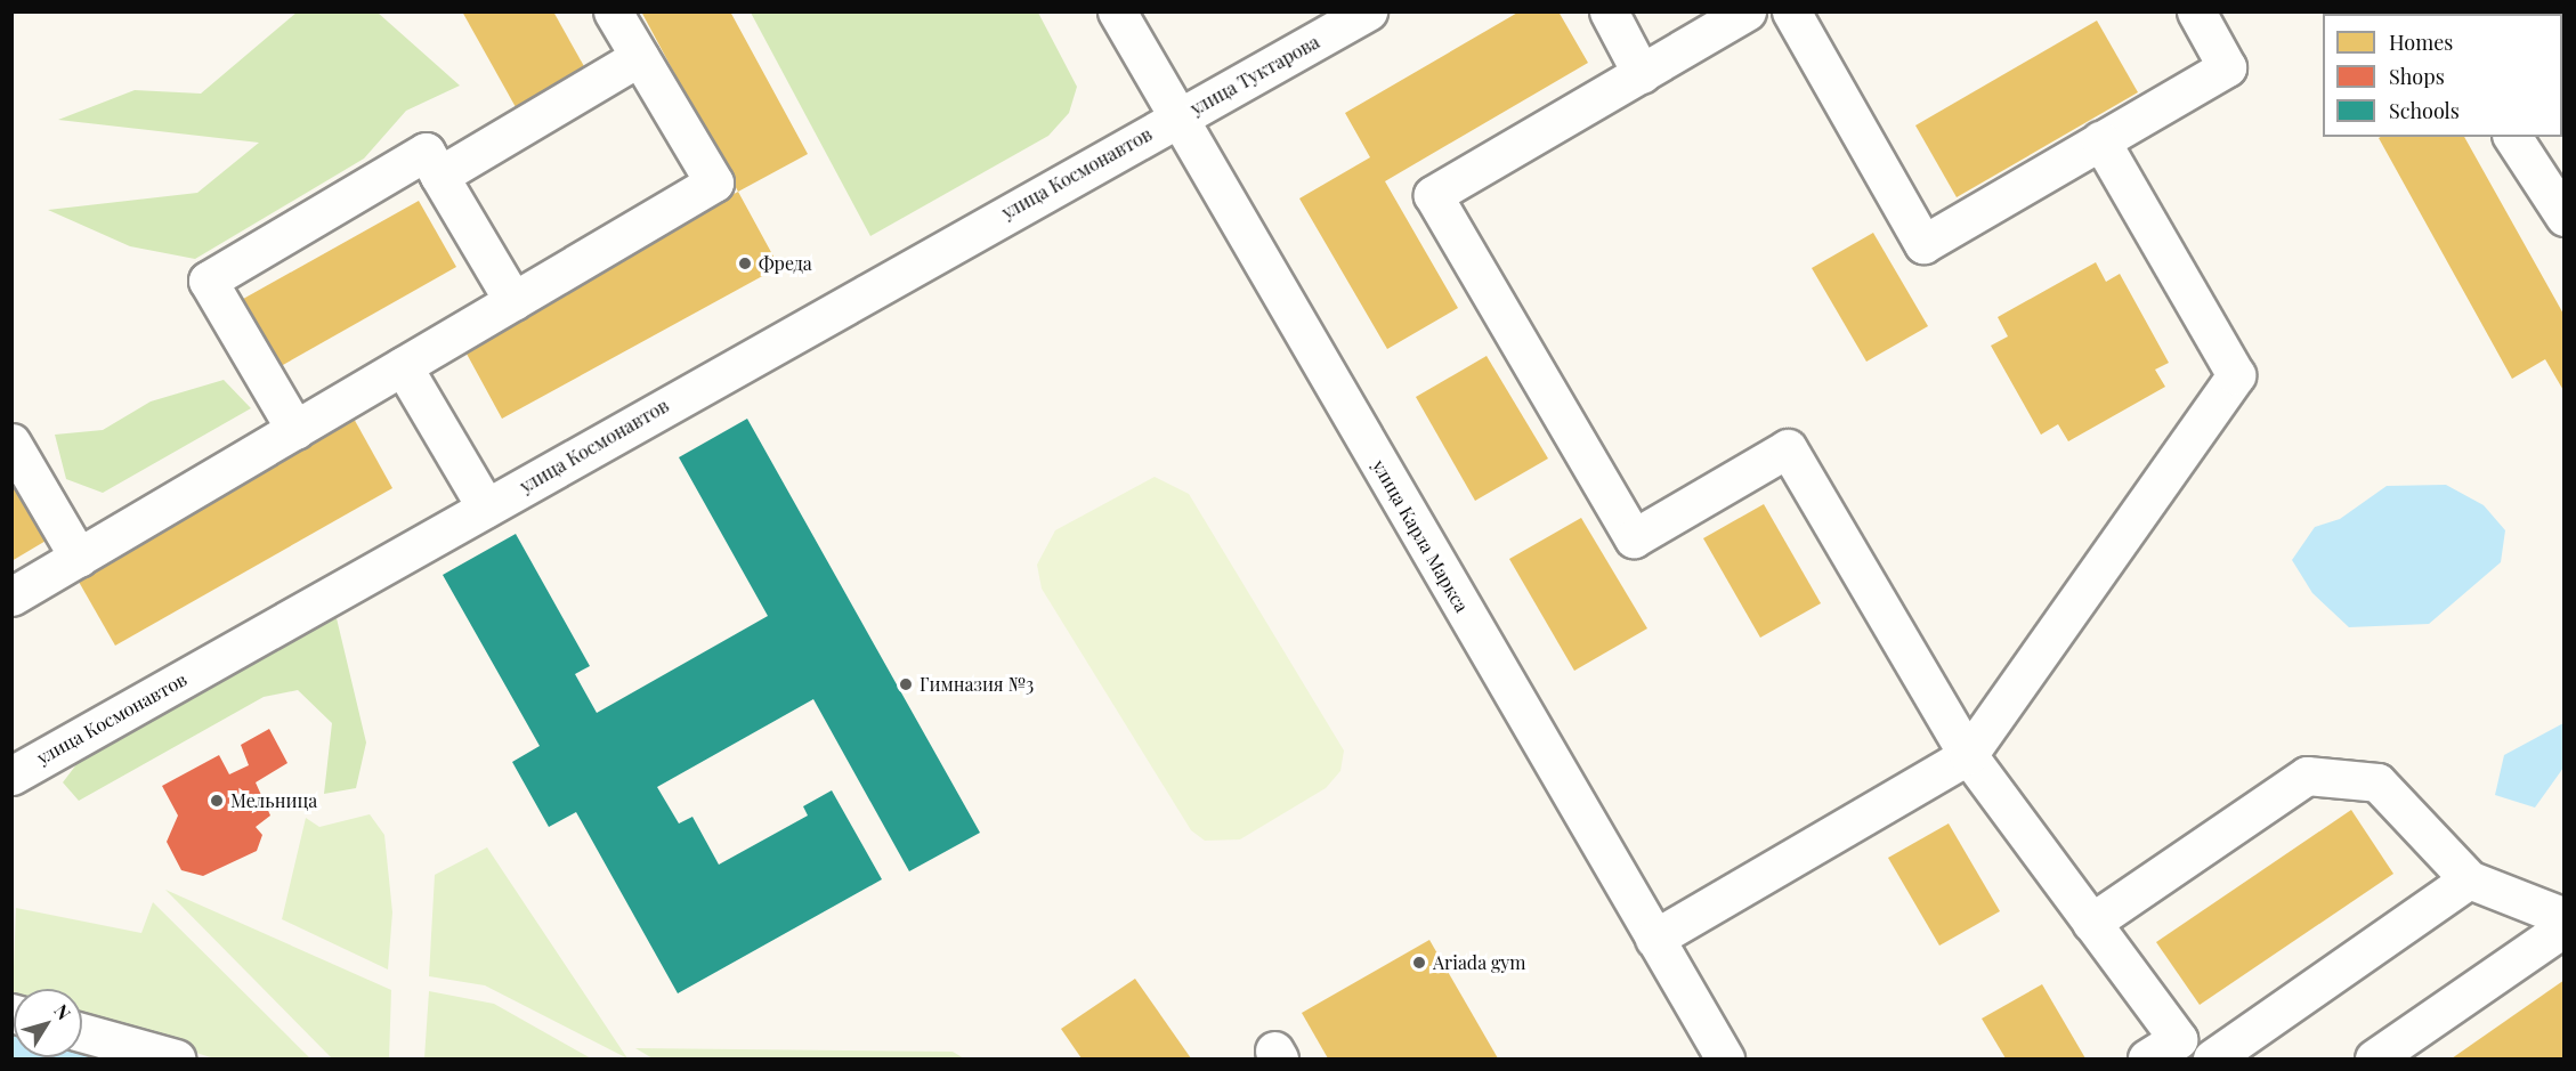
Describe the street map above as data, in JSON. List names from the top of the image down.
{
  "streets": {
    "street": ["улица Туктарова", "улица Космонавтов", "улица Карла Маркса"]
  },
  "crossings": [
    ["улица Туктарова", "улица Космонавтов"],
    ["улица Туктарова", "улица Карла Маркса"],
    ["улица Космонавтов", "улица Карла Маркса"]
  ],
  "places": [
    "Фреда",
    "Гимназия №3",
    "Мельница",
    "Ariada gym"
  ],
  "legend": ["Homes", "Shops", "Schools"],
  "north": "top right"
}
